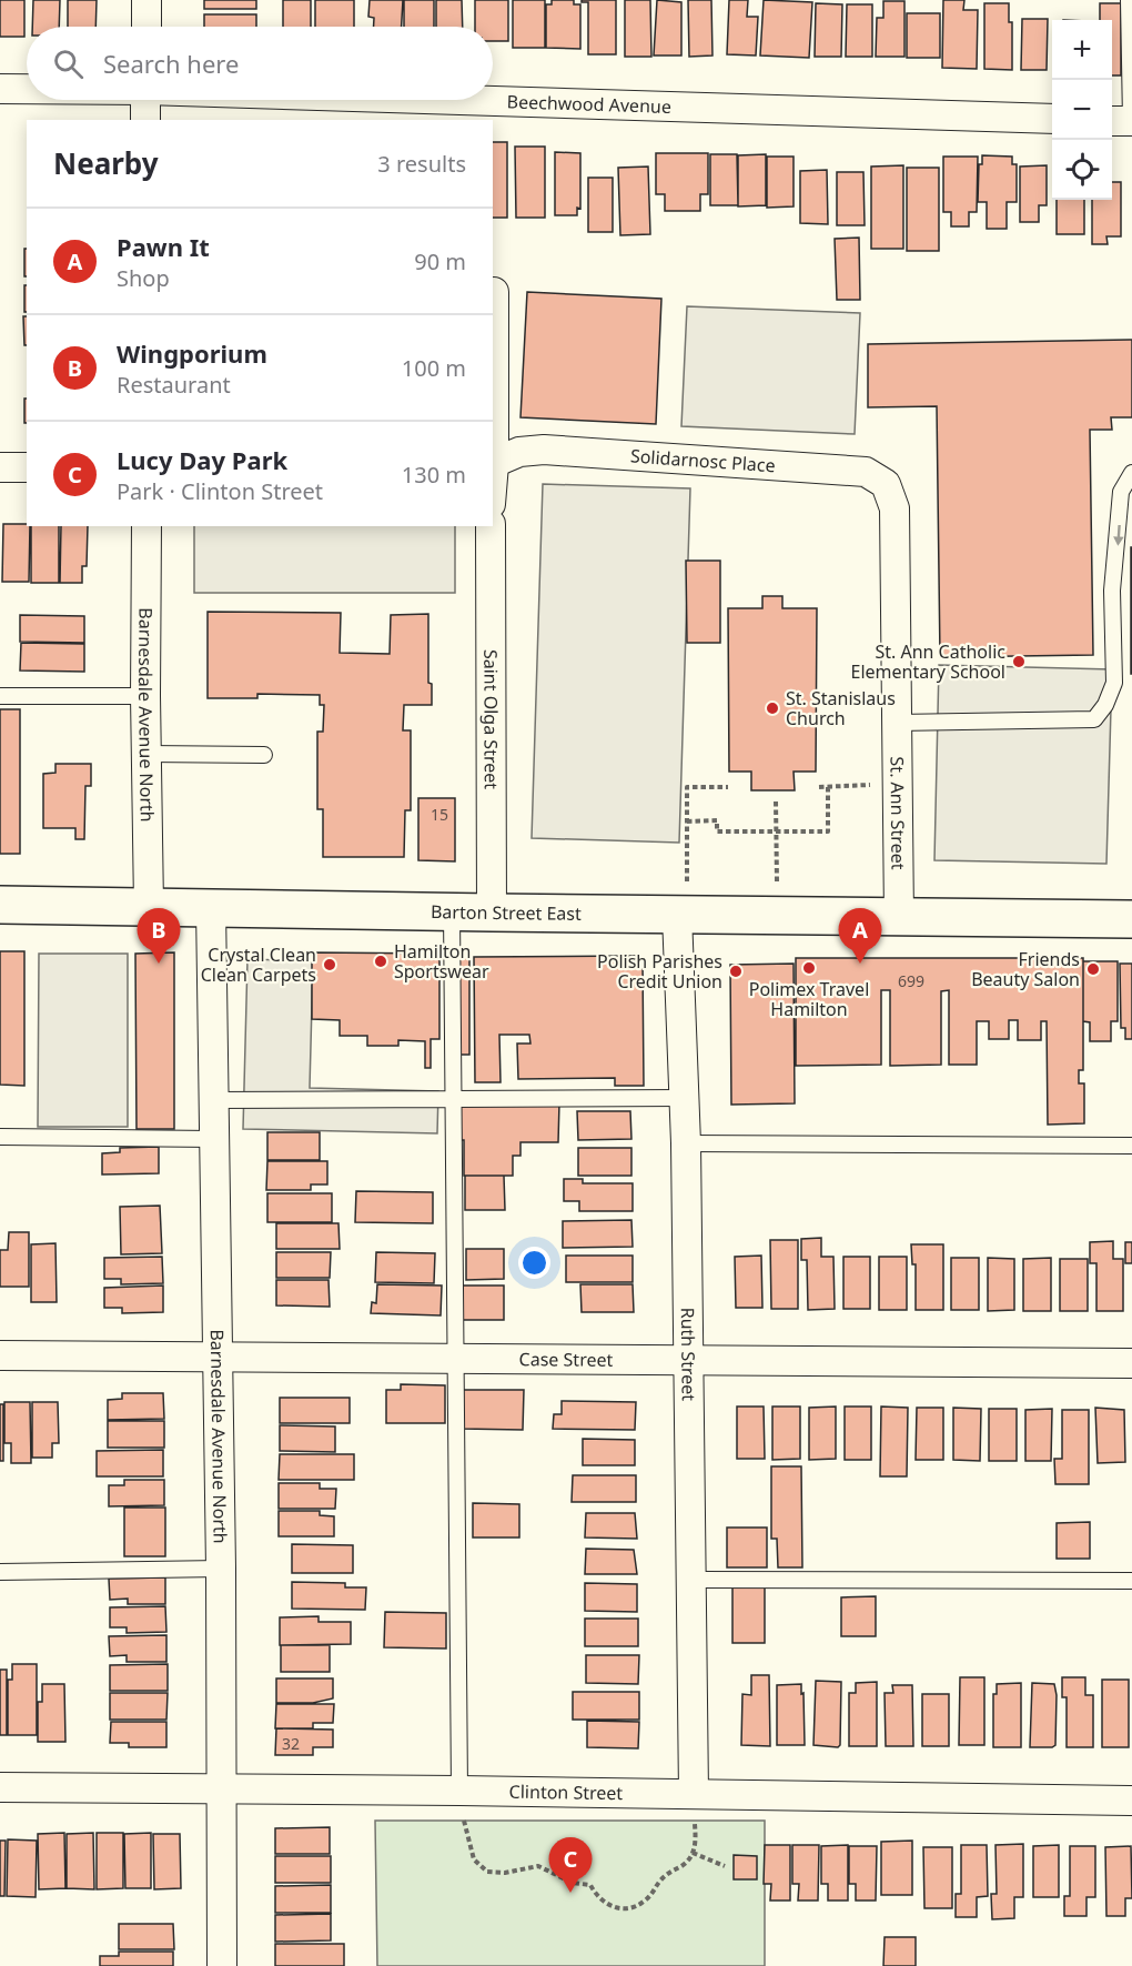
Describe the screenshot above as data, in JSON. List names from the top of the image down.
{
  "streets": {
    "main road": ["Barton Street East"],
    "street": [
      "Beechwood Avenue",
      "Solidarnosc Place",
      "Barnesdale Avenue North",
      "Saint Olga Street",
      "St. Ann Street",
      "Ruth Street",
      "Case Street",
      "Clinton Street"
    ]
  },
  "crossings": [
    ["Solidarnosc Place", "St. Ann Street"],
    ["Barnesdale Avenue North", "Barton Street East"],
    ["Barnesdale Avenue North", "Case Street"],
    ["Barnesdale Avenue North", "Clinton Street"],
    ["Saint Olga Street", "Barton Street East"],
    ["St. Ann Street", "Barton Street East"],
    ["Barton Street East", "Ruth Street"],
    ["Ruth Street", "Case Street"],
    ["Ruth Street", "Clinton Street"]
  ],
  "places": [
    "St. Ann Catholic Elementary School",
    "St. Stanislaus Church",
    "Hamilton Sportswear",
    "Crystal Clean Clean Carpets",
    "Polimex Travel Hamilton",
    "Friends Beauty Salon",
    "Polish Parishes Credit Union"
  ],
  "house_numbers": ["15", "699", "32"],
  "page": {
    "map_buttons": ["+", "−"],
    "search": "Search here",
    "heading": ["Nearby", "3 results"],
    "list": [
      {
        "mark": "A",
        "name": "Pawn It",
        "note": "Shop",
        "value": "90 m"
      },
      {
        "mark": "B",
        "name": "Wingporium",
        "note": "Restaurant",
        "value": "100 m"
      },
      {
        "mark": "C",
        "name": "Lucy Day Park",
        "note": "Park · Clinton Street",
        "value": "130 m"
      }
    ],
    "pins": ["A", "B", "C"]
  }
}
